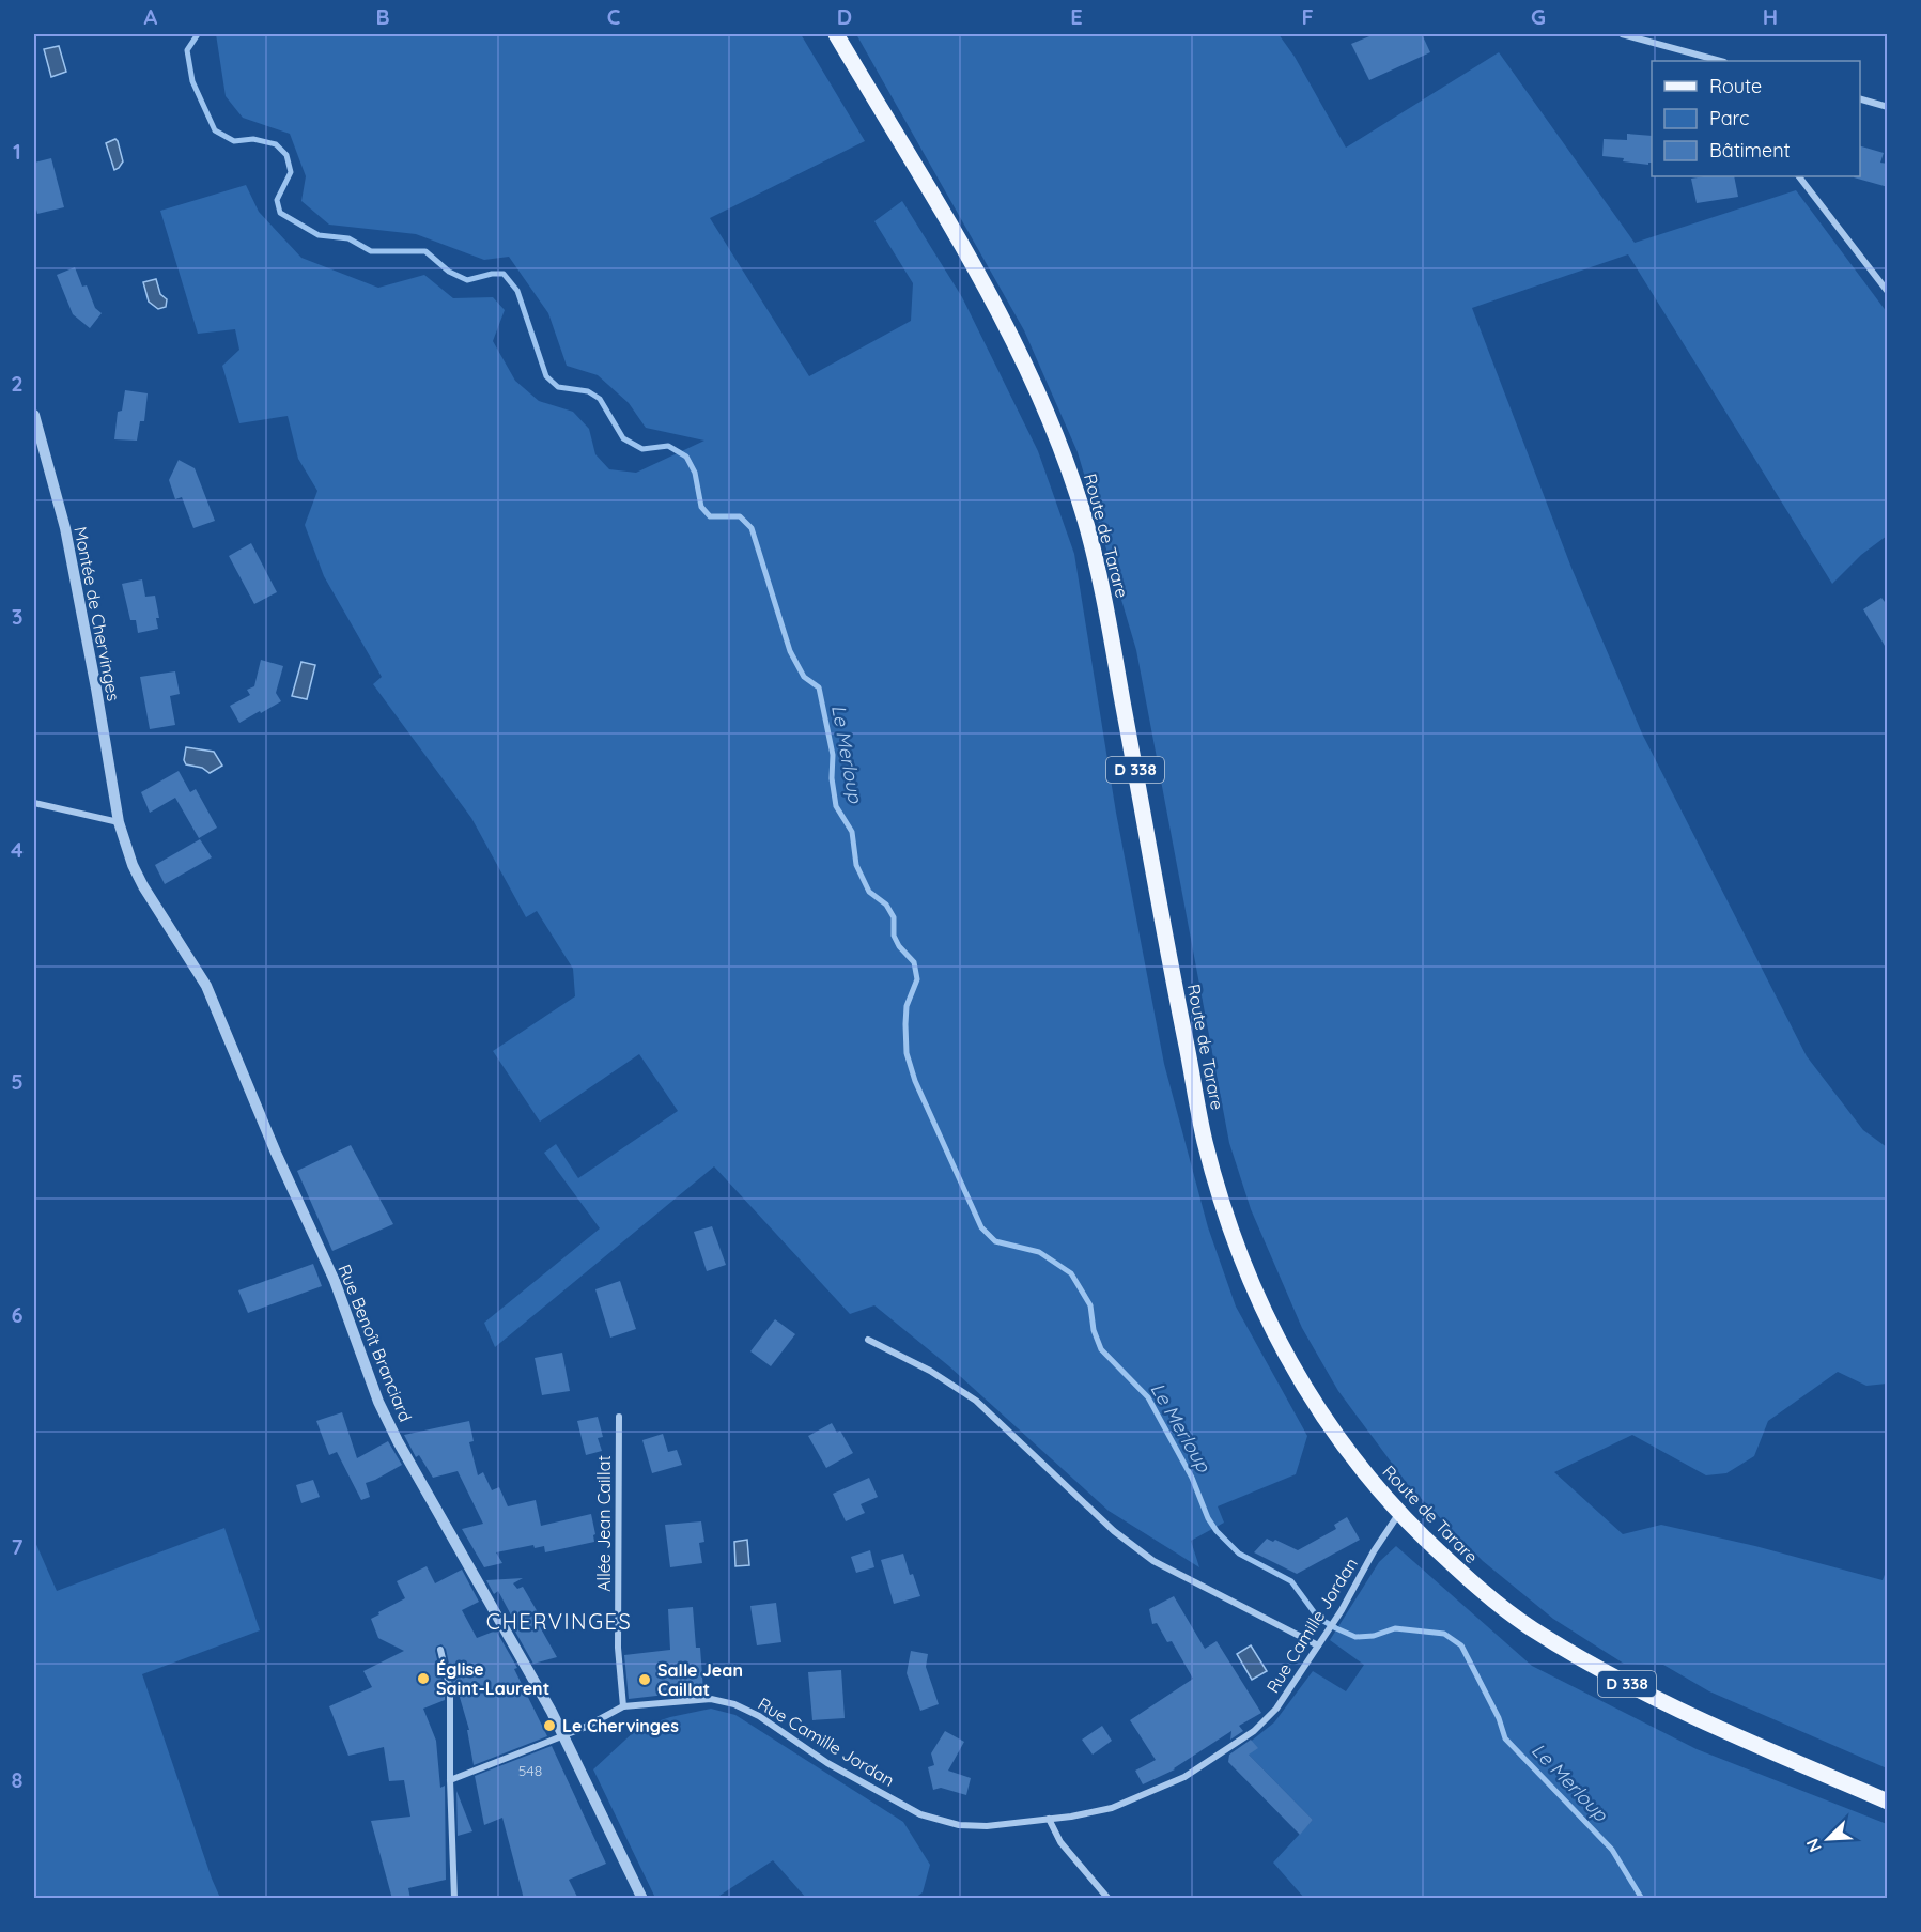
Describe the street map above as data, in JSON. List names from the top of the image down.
{
  "streets": {
    "main road": ["Route de Tarare", "D 338"],
    "street": [
      "Montée de Chervinges",
      "Rue Benoît Branciard",
      "Allée Jean Caillat",
      "Rue Camille Jordan"
    ]
  },
  "crossings": [
    ["Route de Tarare", "Rue Camille Jordan"],
    ["Montée de Chervinges", "Rue Benoît Branciard"],
    ["Rue Benoît Branciard", "Rue Camille Jordan"],
    ["Allée Jean Caillat", "Rue Camille Jordan"]
  ],
  "districts": ["CHERVINGES"],
  "water": ["Le Merloup"],
  "places": ["Église Saint-Laurent", "Salle Jean Caillat", "Le Chervinges"],
  "house_numbers": ["548"],
  "legend": ["Route", "Parc", "Bâtiment"],
  "north": "bottom left",
  "grid": {
    "columns": [
      "A",
      "B",
      "C",
      "D",
      "E",
      "F",
      "G",
      "H"
    ],
    "rows": [
      "1",
      "2",
      "3",
      "4",
      "5",
      "6",
      "7",
      "8"
    ]
  }
}
